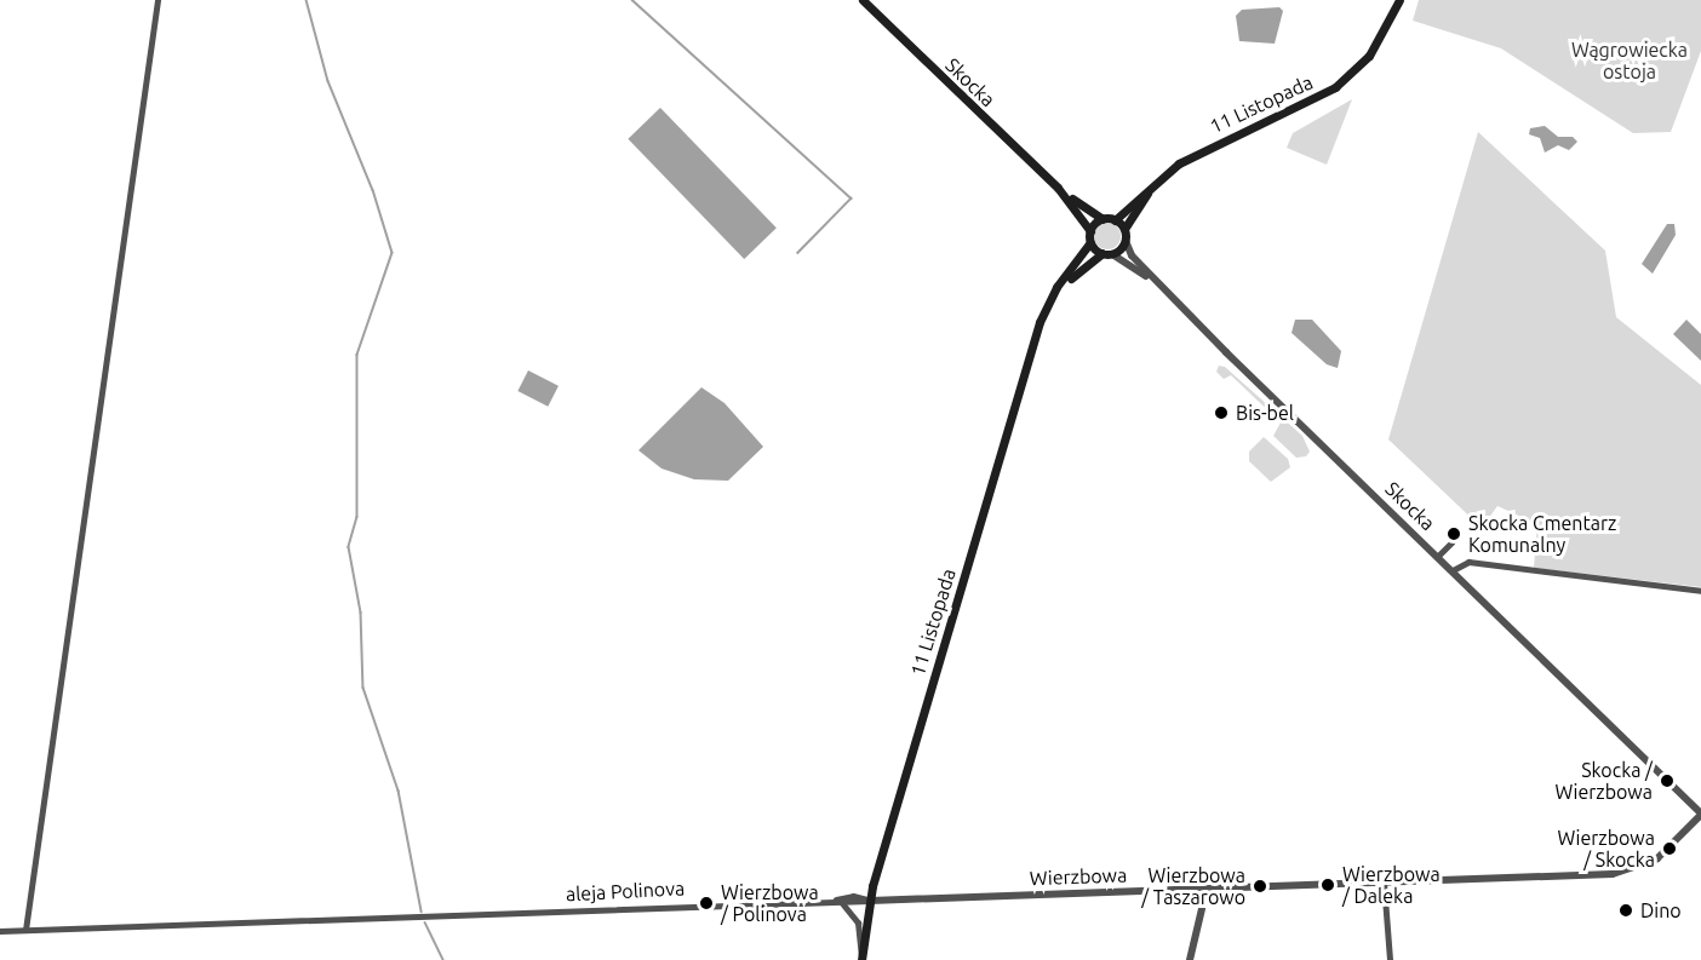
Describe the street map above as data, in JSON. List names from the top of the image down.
{
  "streets": {
    "main road": ["Skocka", "11 Listopada"],
    "street": ["Wierzbowa", "aleja Polinova"]
  },
  "crossings": [
    ["Skocka", "11 Listopada"],
    ["Skocka", "Wierzbowa"],
    ["11 Listopada", "Wierzbowa"],
    ["11 Listopada", "aleja Polinova"],
    ["Wierzbowa", "aleja Polinova"]
  ],
  "parks": ["Wągrowiecka ostoja"],
  "places": [
    "Bis-bel",
    "Skocka Cmentarz Komunalny",
    "Skocka / Wierzbowa",
    "Wierzbowa / Skocka",
    "Wierzbowa / Daleka",
    "Wierzbowa / Taszarowo",
    "Wierzbowa / Polinova",
    "Dino"
  ]
}
